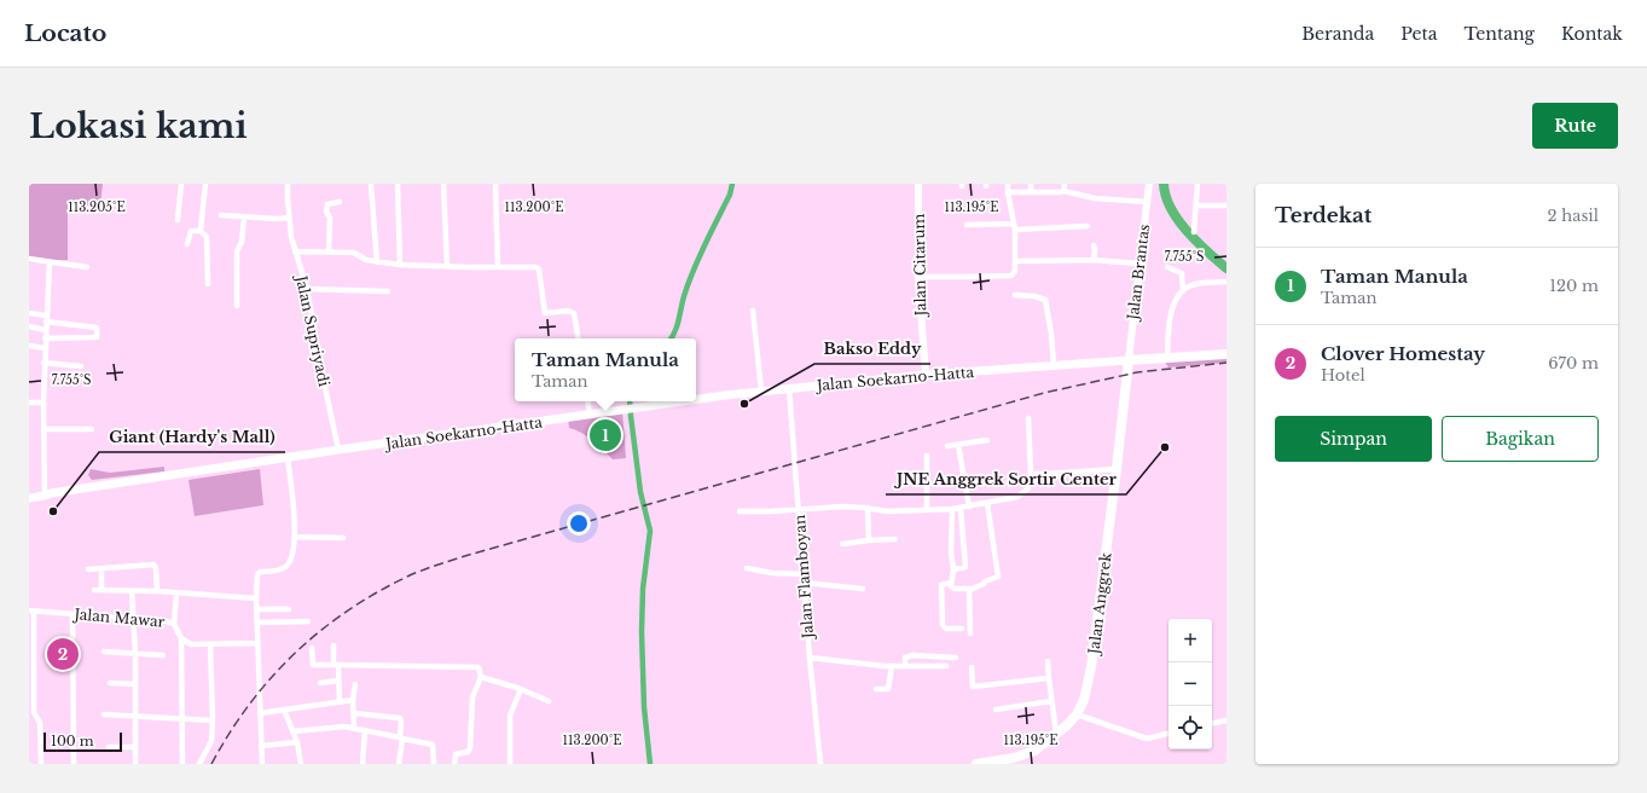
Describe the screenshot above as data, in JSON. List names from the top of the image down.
{
  "streets": {
    "highway": ["Jalan Soekarno-Hatta", "Jalan Anggrek"],
    "street": [
      "Jalan Citarum",
      "Jalan Brantas",
      "Jalan Supriyadi",
      "Jalan Flamboyan",
      "Jalan Mawar"
    ]
  },
  "crossings": [
    ["Jalan Citarum", "Jalan Soekarno-Hatta"],
    ["Jalan Brantas", "Jalan Soekarno-Hatta"],
    ["Jalan Brantas", "Jalan Anggrek"],
    ["Jalan Supriyadi", "Jalan Soekarno-Hatta"],
    ["Jalan Soekarno-Hatta", "Jalan Flamboyan"],
    ["Jalan Soekarno-Hatta", "Jalan Anggrek"]
  ],
  "places": ["Bakso Eddy", "JNE Anggrek Sortir Center", "Giant (Hardy's Mall)"],
  "scale_bar": "100 m",
  "page": {
    "header": "Locato",
    "nav": [
      "Beranda",
      "Peta",
      "Tentang",
      "Kontak"
    ],
    "buttons": [
      "Rute",
      ["Simpan", "Bagikan"]
    ],
    "title": "Lokasi kami",
    "heading": ["Terdekat", "2 hasil"],
    "list": [
      {
        "mark": "1",
        "name": "Taman Manula",
        "note": "Taman",
        "value": "120 m"
      },
      {
        "mark": "2",
        "name": "Clover Homestay",
        "note": "Hotel",
        "value": "670 m"
      }
    ],
    "popup": ["Taman Manula", "Taman"],
    "pins": ["1", "2"],
    "map_buttons": ["+", "−"],
    "scale": "100 m"
  },
  "coordinates": [
    "113.205°E",
    "113.200°E",
    "113.195°E",
    "7.755°S"
  ]
}
